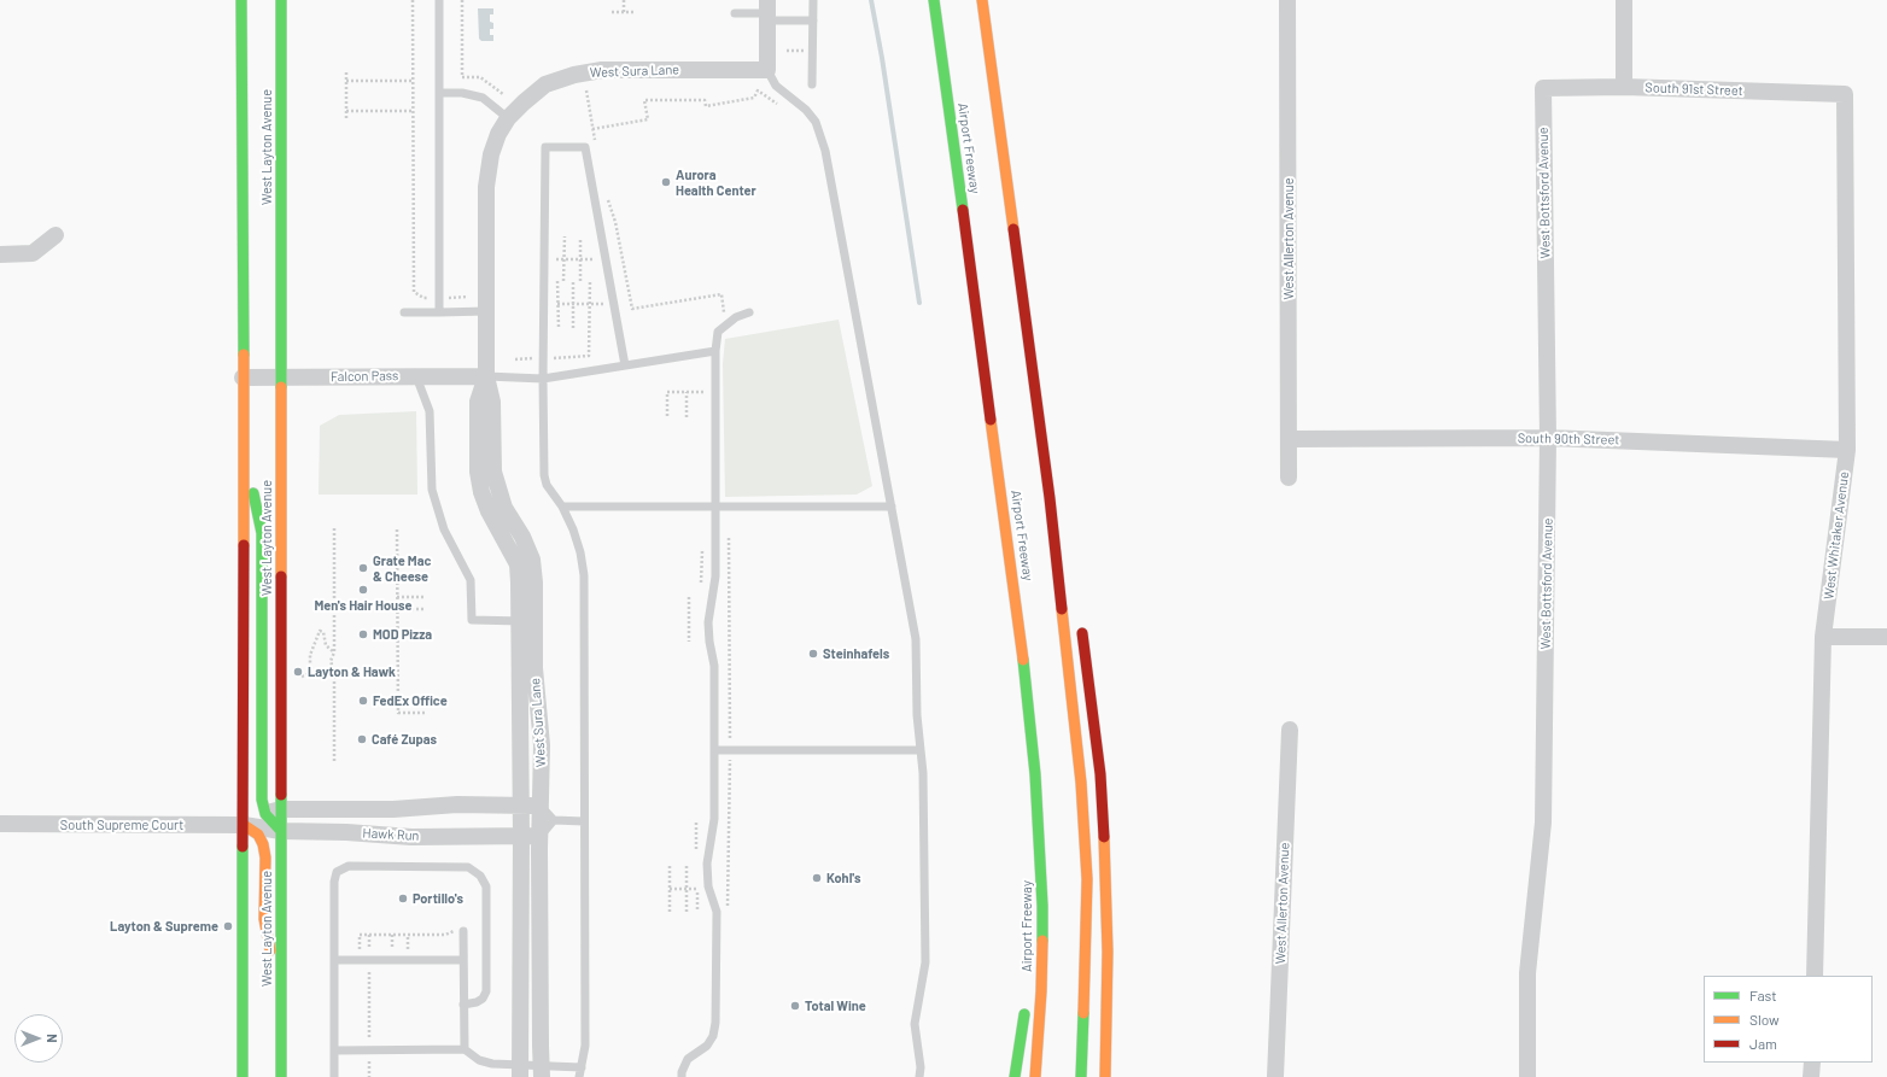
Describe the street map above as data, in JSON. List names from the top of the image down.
{
  "streets": {
    "main road": ["West Layton Avenue", "Airport Freeway"],
    "street": [
      "West Sura Lane",
      "South 91st Street",
      "West Bottsford Avenue",
      "West Allerton Avenue",
      "Falcon Pass",
      "South 90th Street",
      "West Whitaker Avenue",
      "South Supreme Court",
      "Hawk Run"
    ]
  },
  "crossings": [
    ["West Sura Lane", "Falcon Pass"],
    ["West Sura Lane", "Hawk Run"],
    ["South 91st Street", "West Bottsford Avenue"],
    ["South 91st Street", "West Whitaker Avenue"],
    ["West Layton Avenue", "Falcon Pass"],
    ["West Layton Avenue", "South Supreme Court"],
    ["West Layton Avenue", "Hawk Run"],
    ["West Bottsford Avenue", "South 90th Street"],
    ["West Allerton Avenue", "South 90th Street"],
    ["South 90th Street", "West Whitaker Avenue"],
    ["South Supreme Court", "Hawk Run"]
  ],
  "places": [
    "Aurora Health Center",
    "Grate Mac & Cheese",
    "Men's Hair House",
    "MOD Pizza",
    "Steinhafels",
    "Layton & Hawk",
    "FedEx Office",
    "Café Zupas",
    "Kohl's",
    "Portillo's",
    "Layton & Supreme",
    "Total Wine"
  ],
  "legend": ["Fast", "Slow", "Jam"],
  "north": "right"
}
